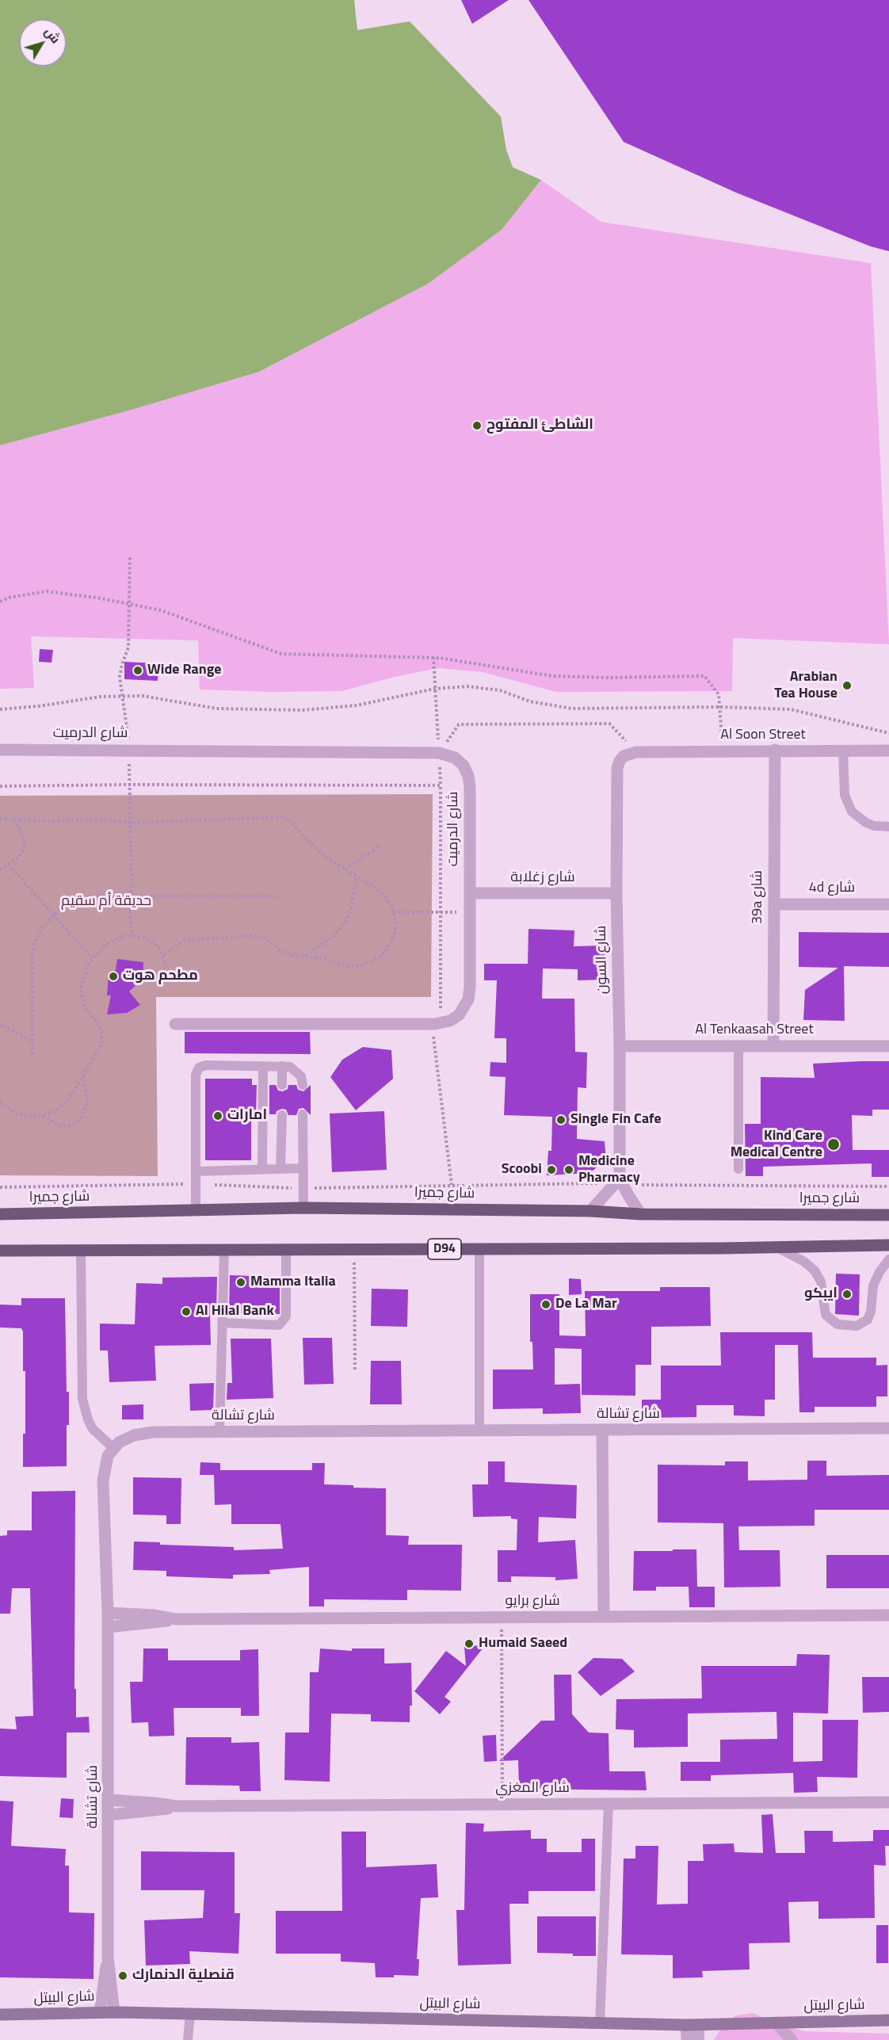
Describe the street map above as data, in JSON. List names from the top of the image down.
{
  "streets": {
    "main road": ["شارع جميرا", "D94"],
    "street": [
      "شارع الدرميت",
      "Al Soon Street",
      "شارع زغلابة",
      "4d شارع",
      "39a شارع",
      "شارع السون",
      "Al Tenkaasah Street",
      "شارع تشالة",
      "شارع برايو",
      "شارع المغزي",
      "شارع البيتل"
    ]
  },
  "crossings": [
    ["شارع الدرميت", "شارع زغلابة"],
    ["Al Soon Street", "39a شارع"],
    ["Al Soon Street", "شارع السون"],
    ["شارع زغلابة", "شارع السون"],
    ["4d شارع", "39a شارع"],
    ["39a شارع", "Al Tenkaasah Street"],
    ["شارع السون", "Al Tenkaasah Street"],
    ["شارع تشالة", "شارع برايو"],
    ["شارع تشالة", "شارع المغزي"],
    ["شارع تشالة", "شارع البيتل"]
  ],
  "parks": ["حديقة أم سقيم"],
  "places": [
    "الشاطئ المفتوح",
    "Wide Range",
    "Arabian Tea House",
    "مطحم هوت",
    "امارات",
    "Single Fin Cafe",
    "Kind Care Medical Centre",
    "Scoobi",
    "Medicine Pharmacy",
    "Mamma Italia",
    "ايبكو",
    "De La Mar",
    "Al Hilal Bank",
    "Humaid Saeed",
    "قنصلية الدنمارك"
  ],
  "north": "top right"
}
